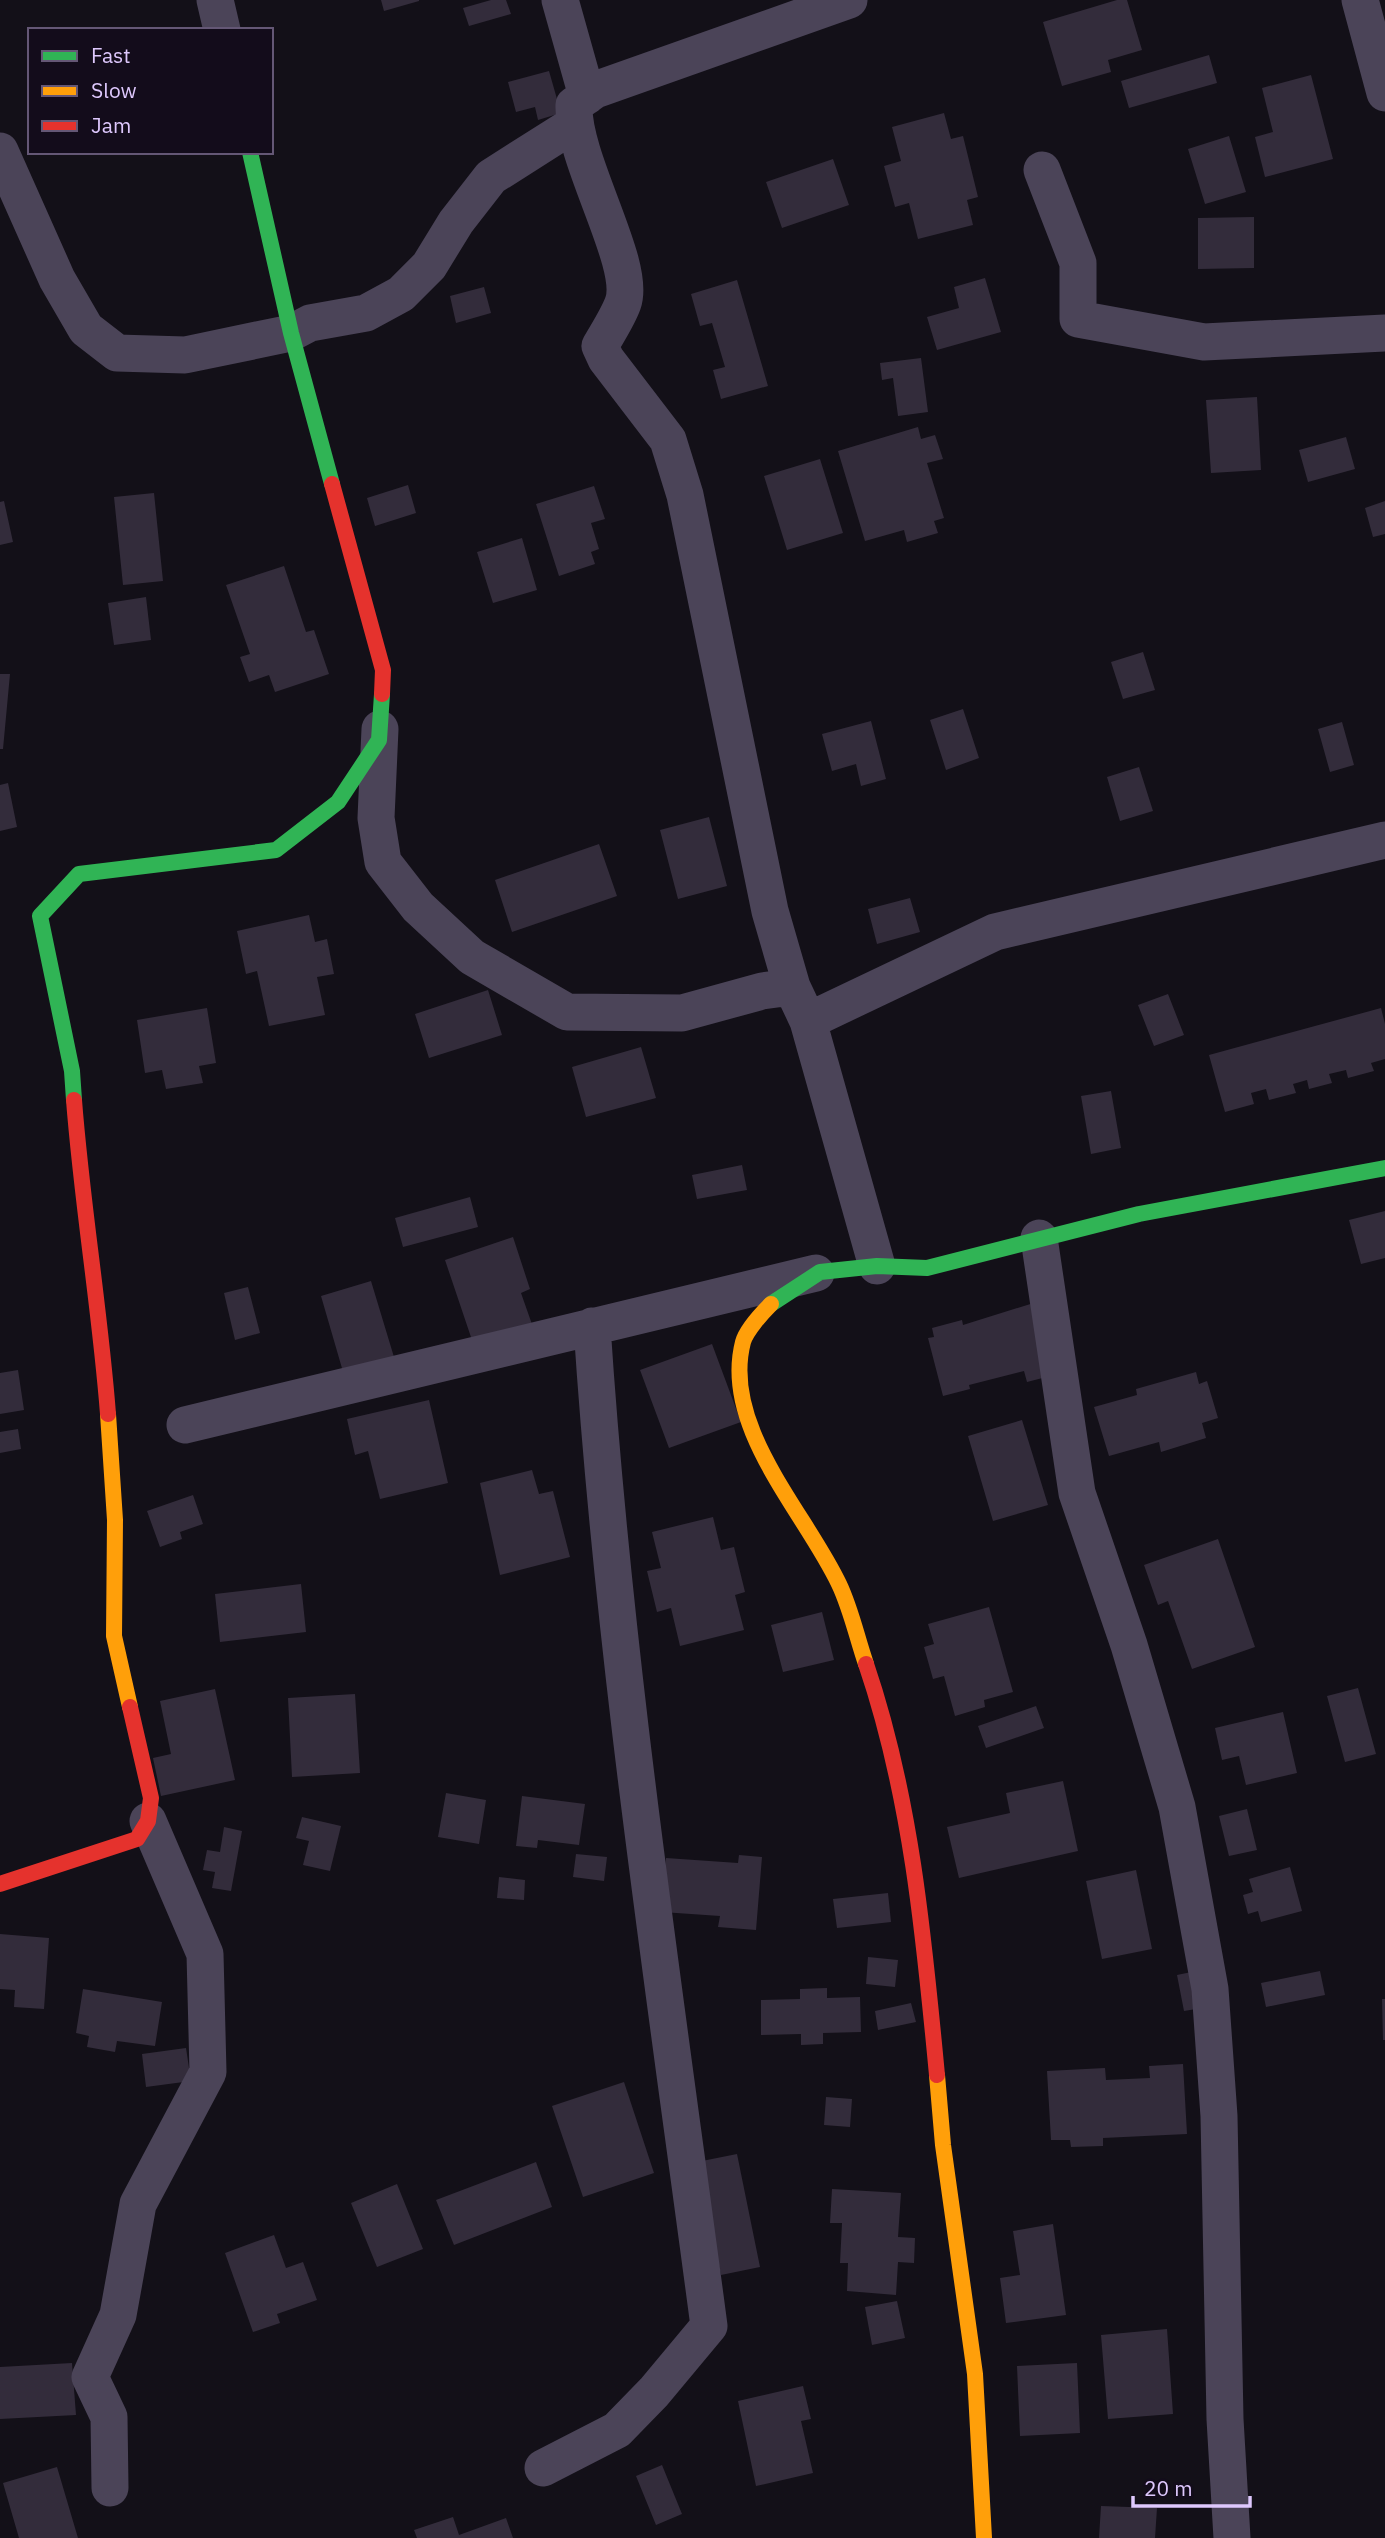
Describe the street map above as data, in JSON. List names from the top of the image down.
{
  "legend": ["Fast", "Slow", "Jam"],
  "scale_bar": "20 m"
}
